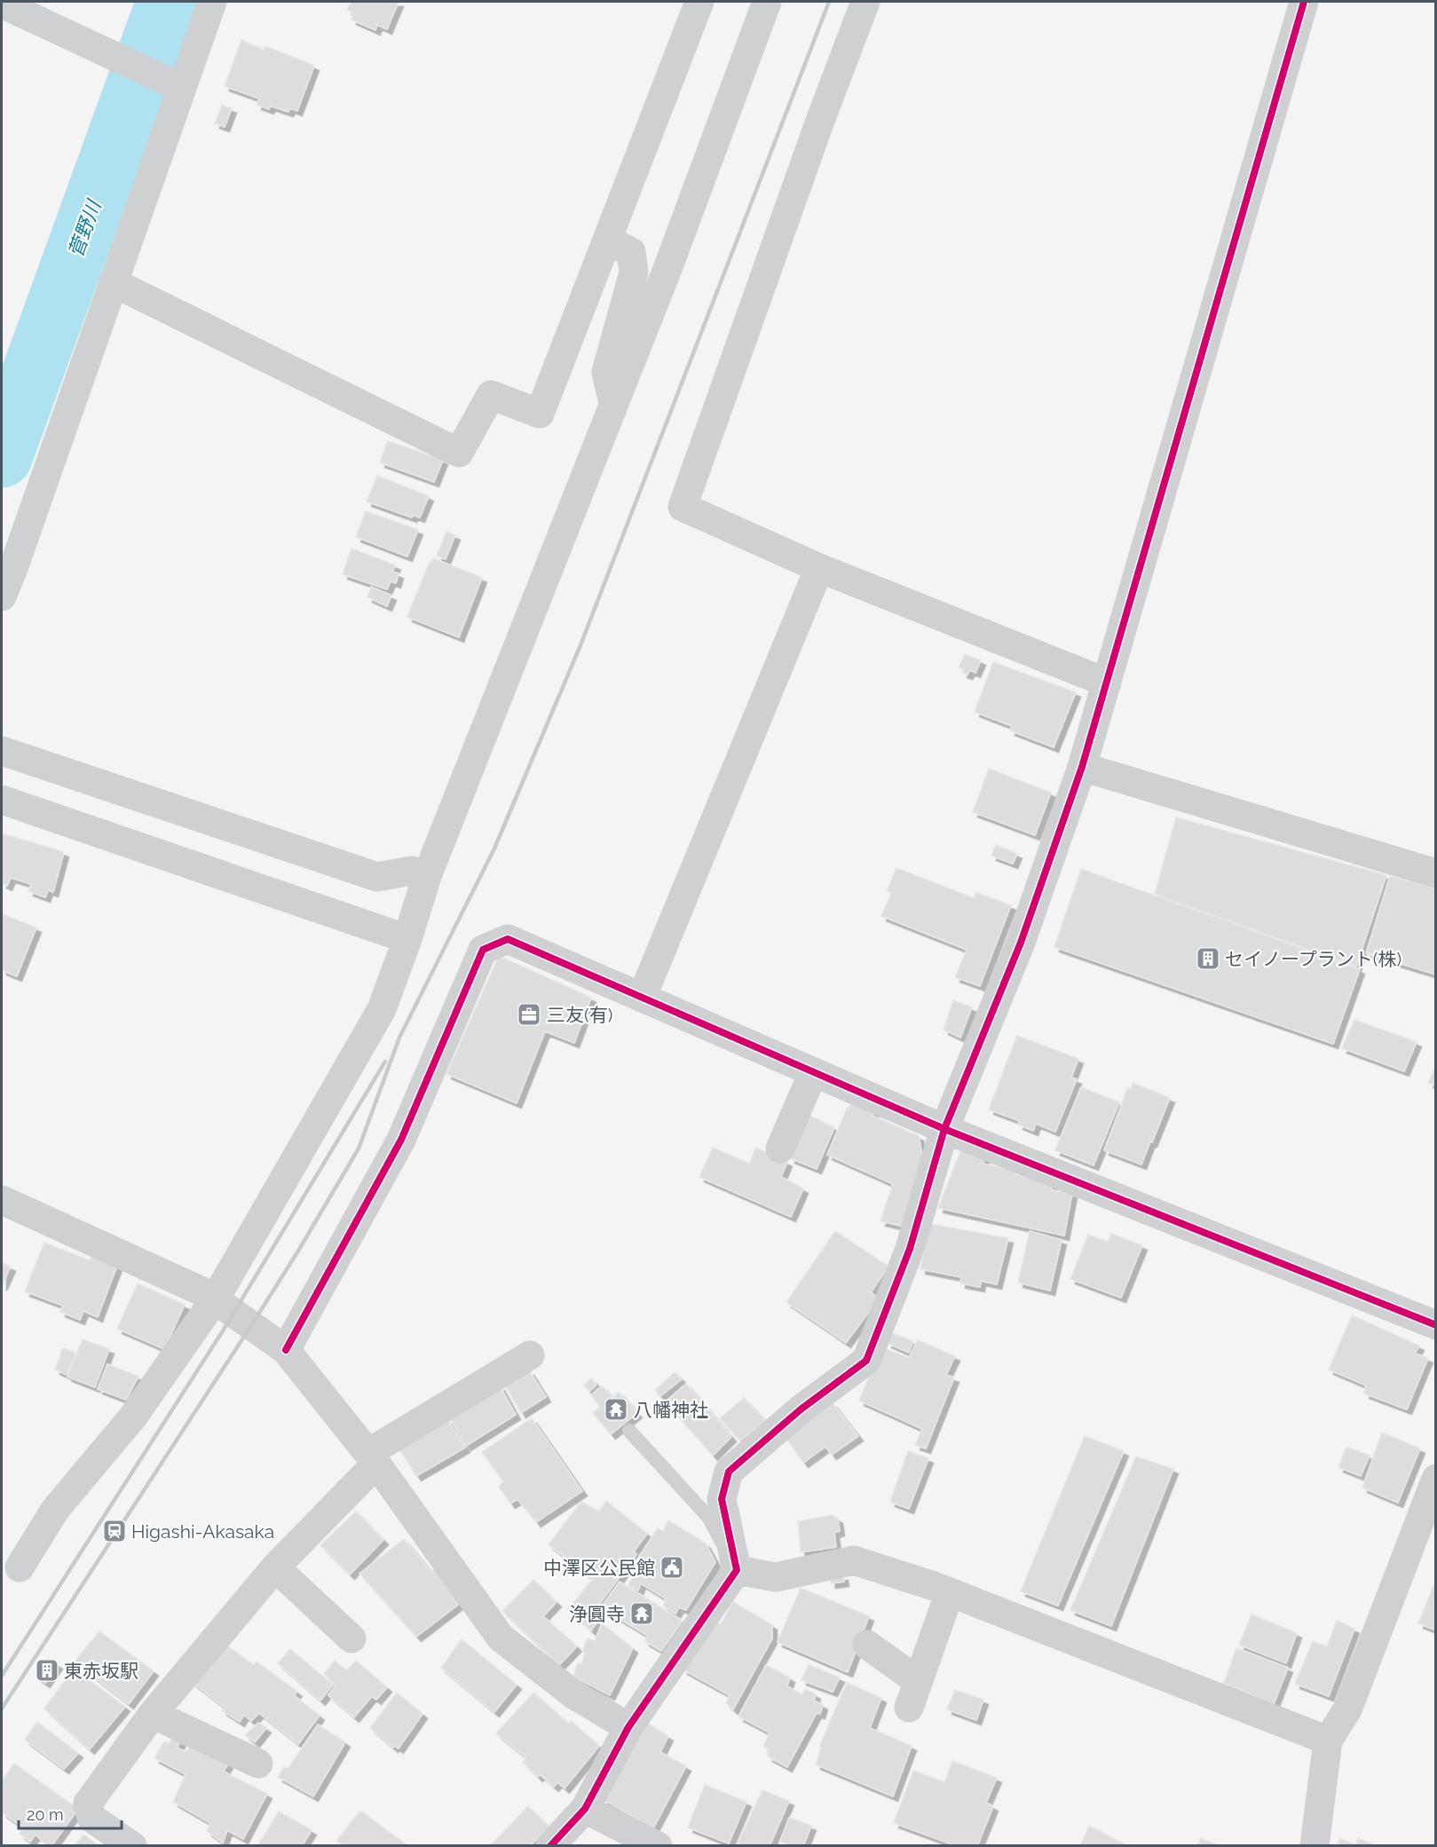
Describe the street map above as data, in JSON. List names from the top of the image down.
{
  "water": ["菅野川"],
  "places": {
    "building": ["セイノープラント(株)", "東赤坂駅"],
    "office": ["三友(有)"],
    "temple": ["八幡神社", "浄圓寺"],
    "station": ["Higashi-Akasaka"],
    "public building": ["中澤区公民館"]
  },
  "scale_bar": "20 m"
}
